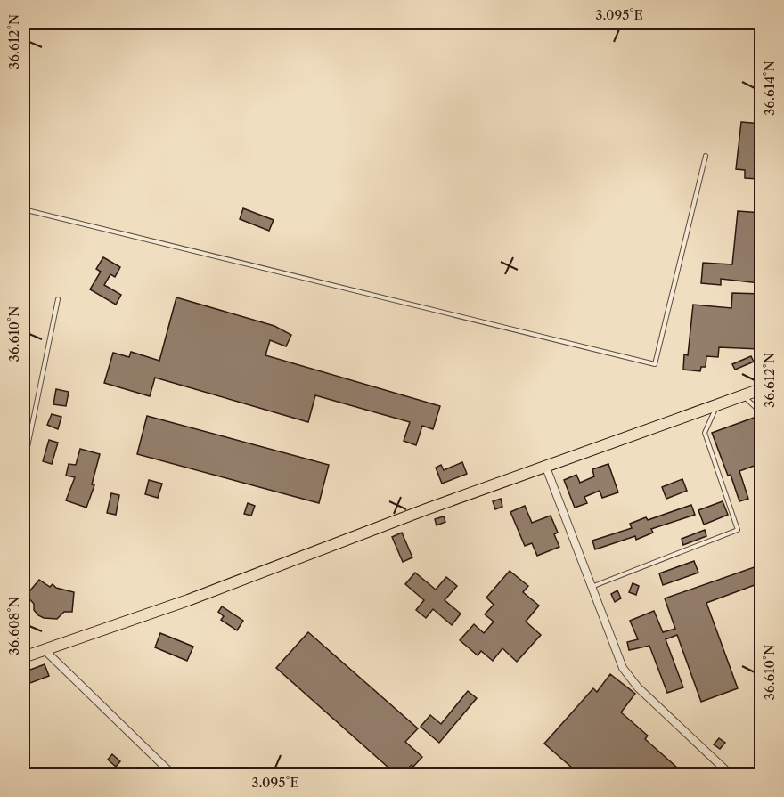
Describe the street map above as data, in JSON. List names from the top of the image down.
{
  "coordinates": [
    "3.095°E",
    "36.612°N",
    "36.614°N",
    "36.610°N",
    "36.608°N"
  ]
}
